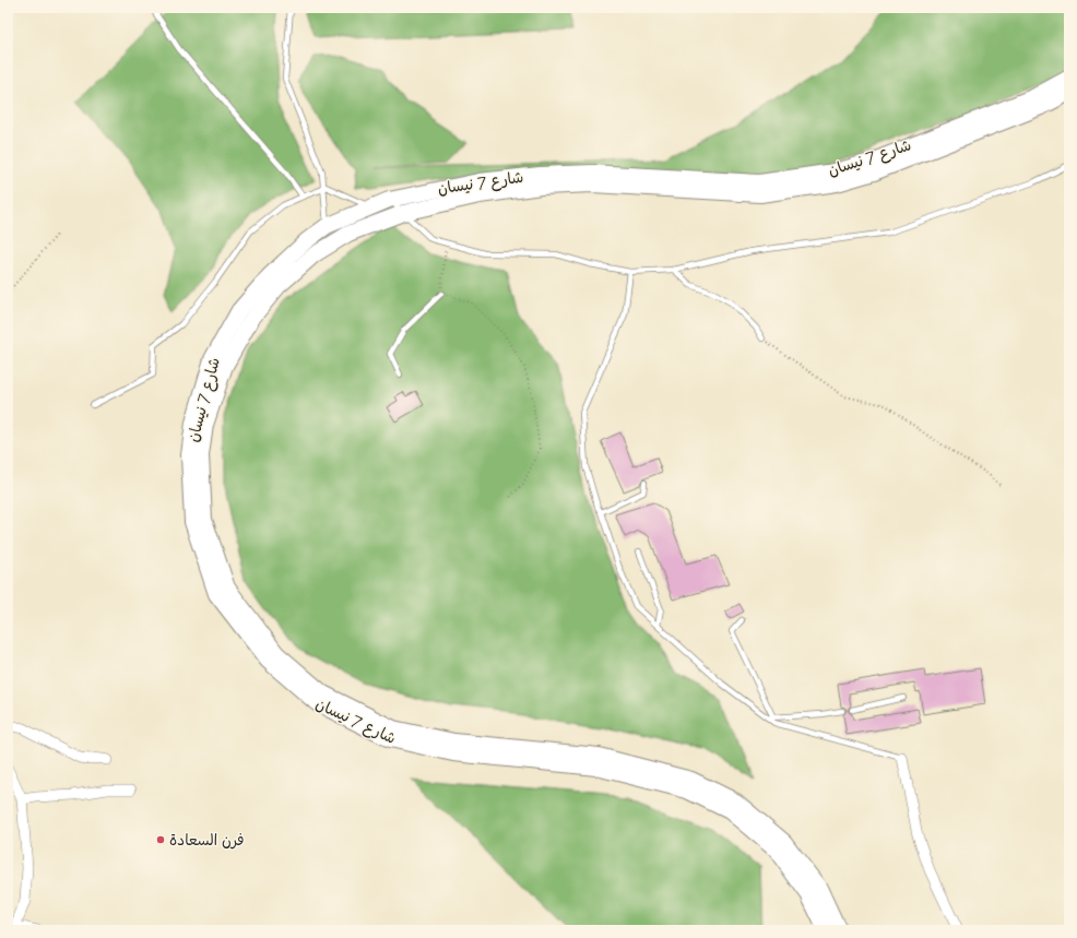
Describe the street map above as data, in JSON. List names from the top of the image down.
{
  "streets": {
    "main road": ["شارع 7 نيسان"]
  },
  "places": ["فرن السعادة"]
}
